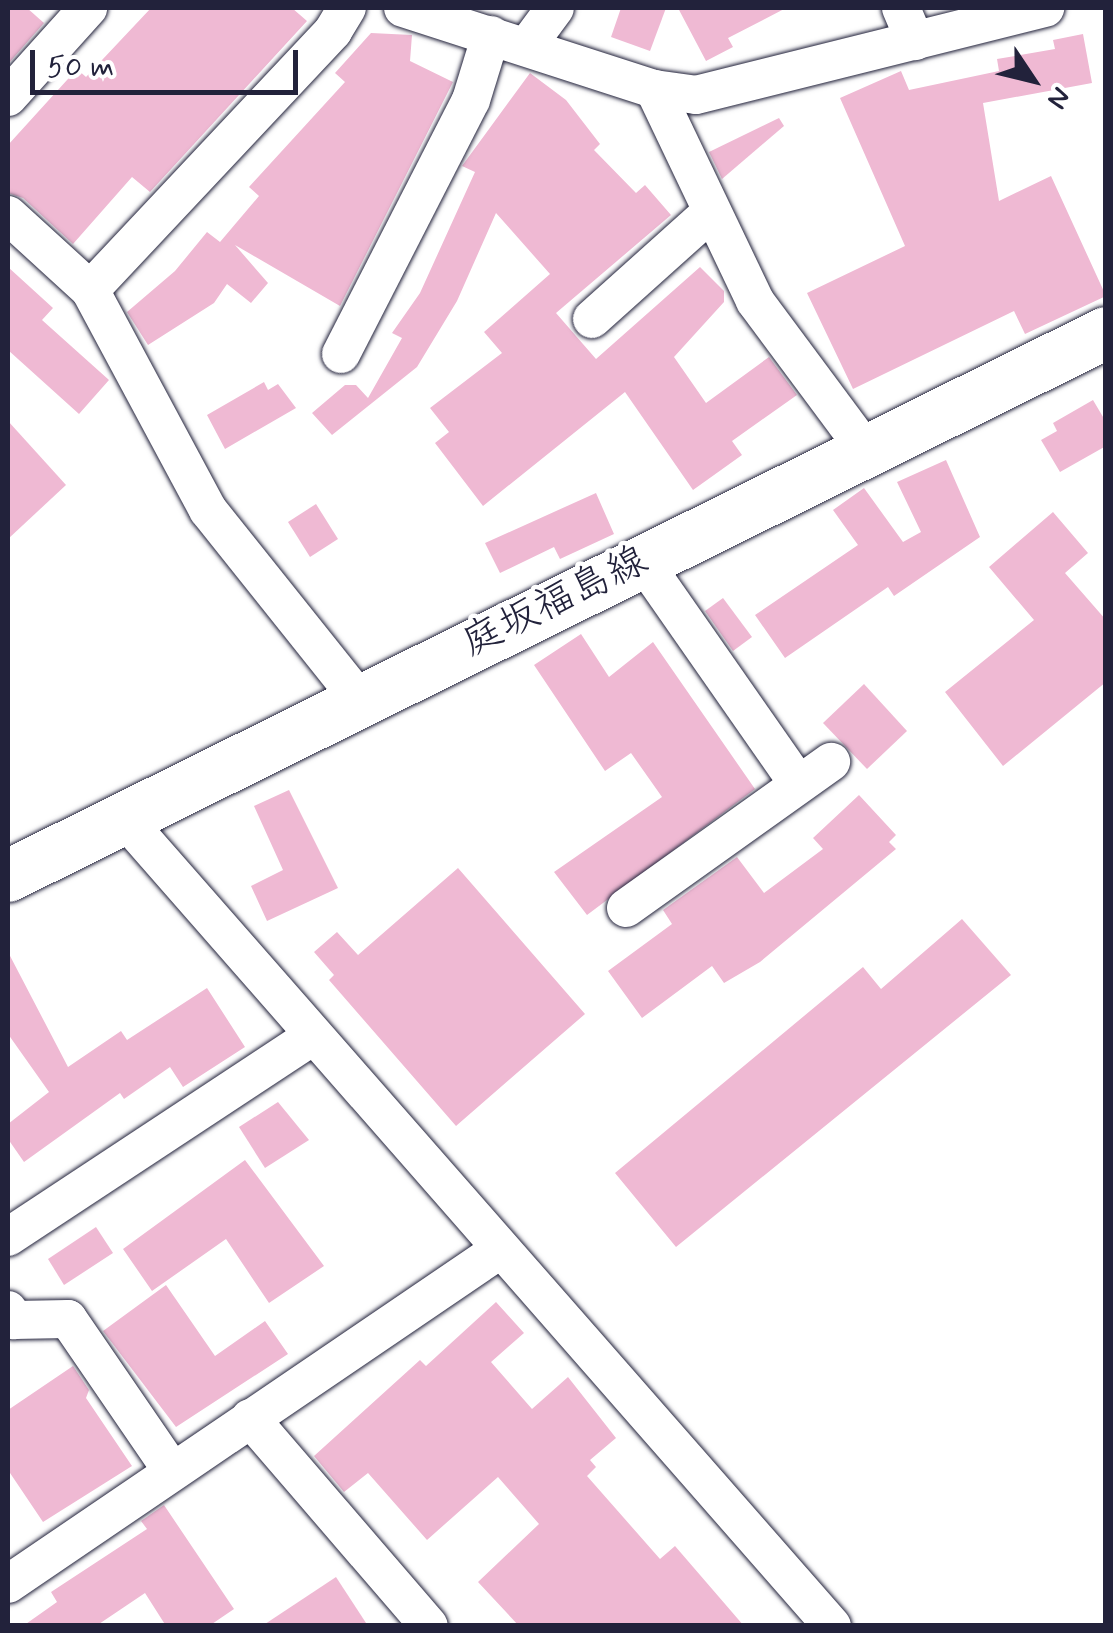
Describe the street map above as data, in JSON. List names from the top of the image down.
{
  "streets": {
    "main road": ["庭坂福島線"]
  },
  "scale_bar": "50 m",
  "north": "bottom right"
}
